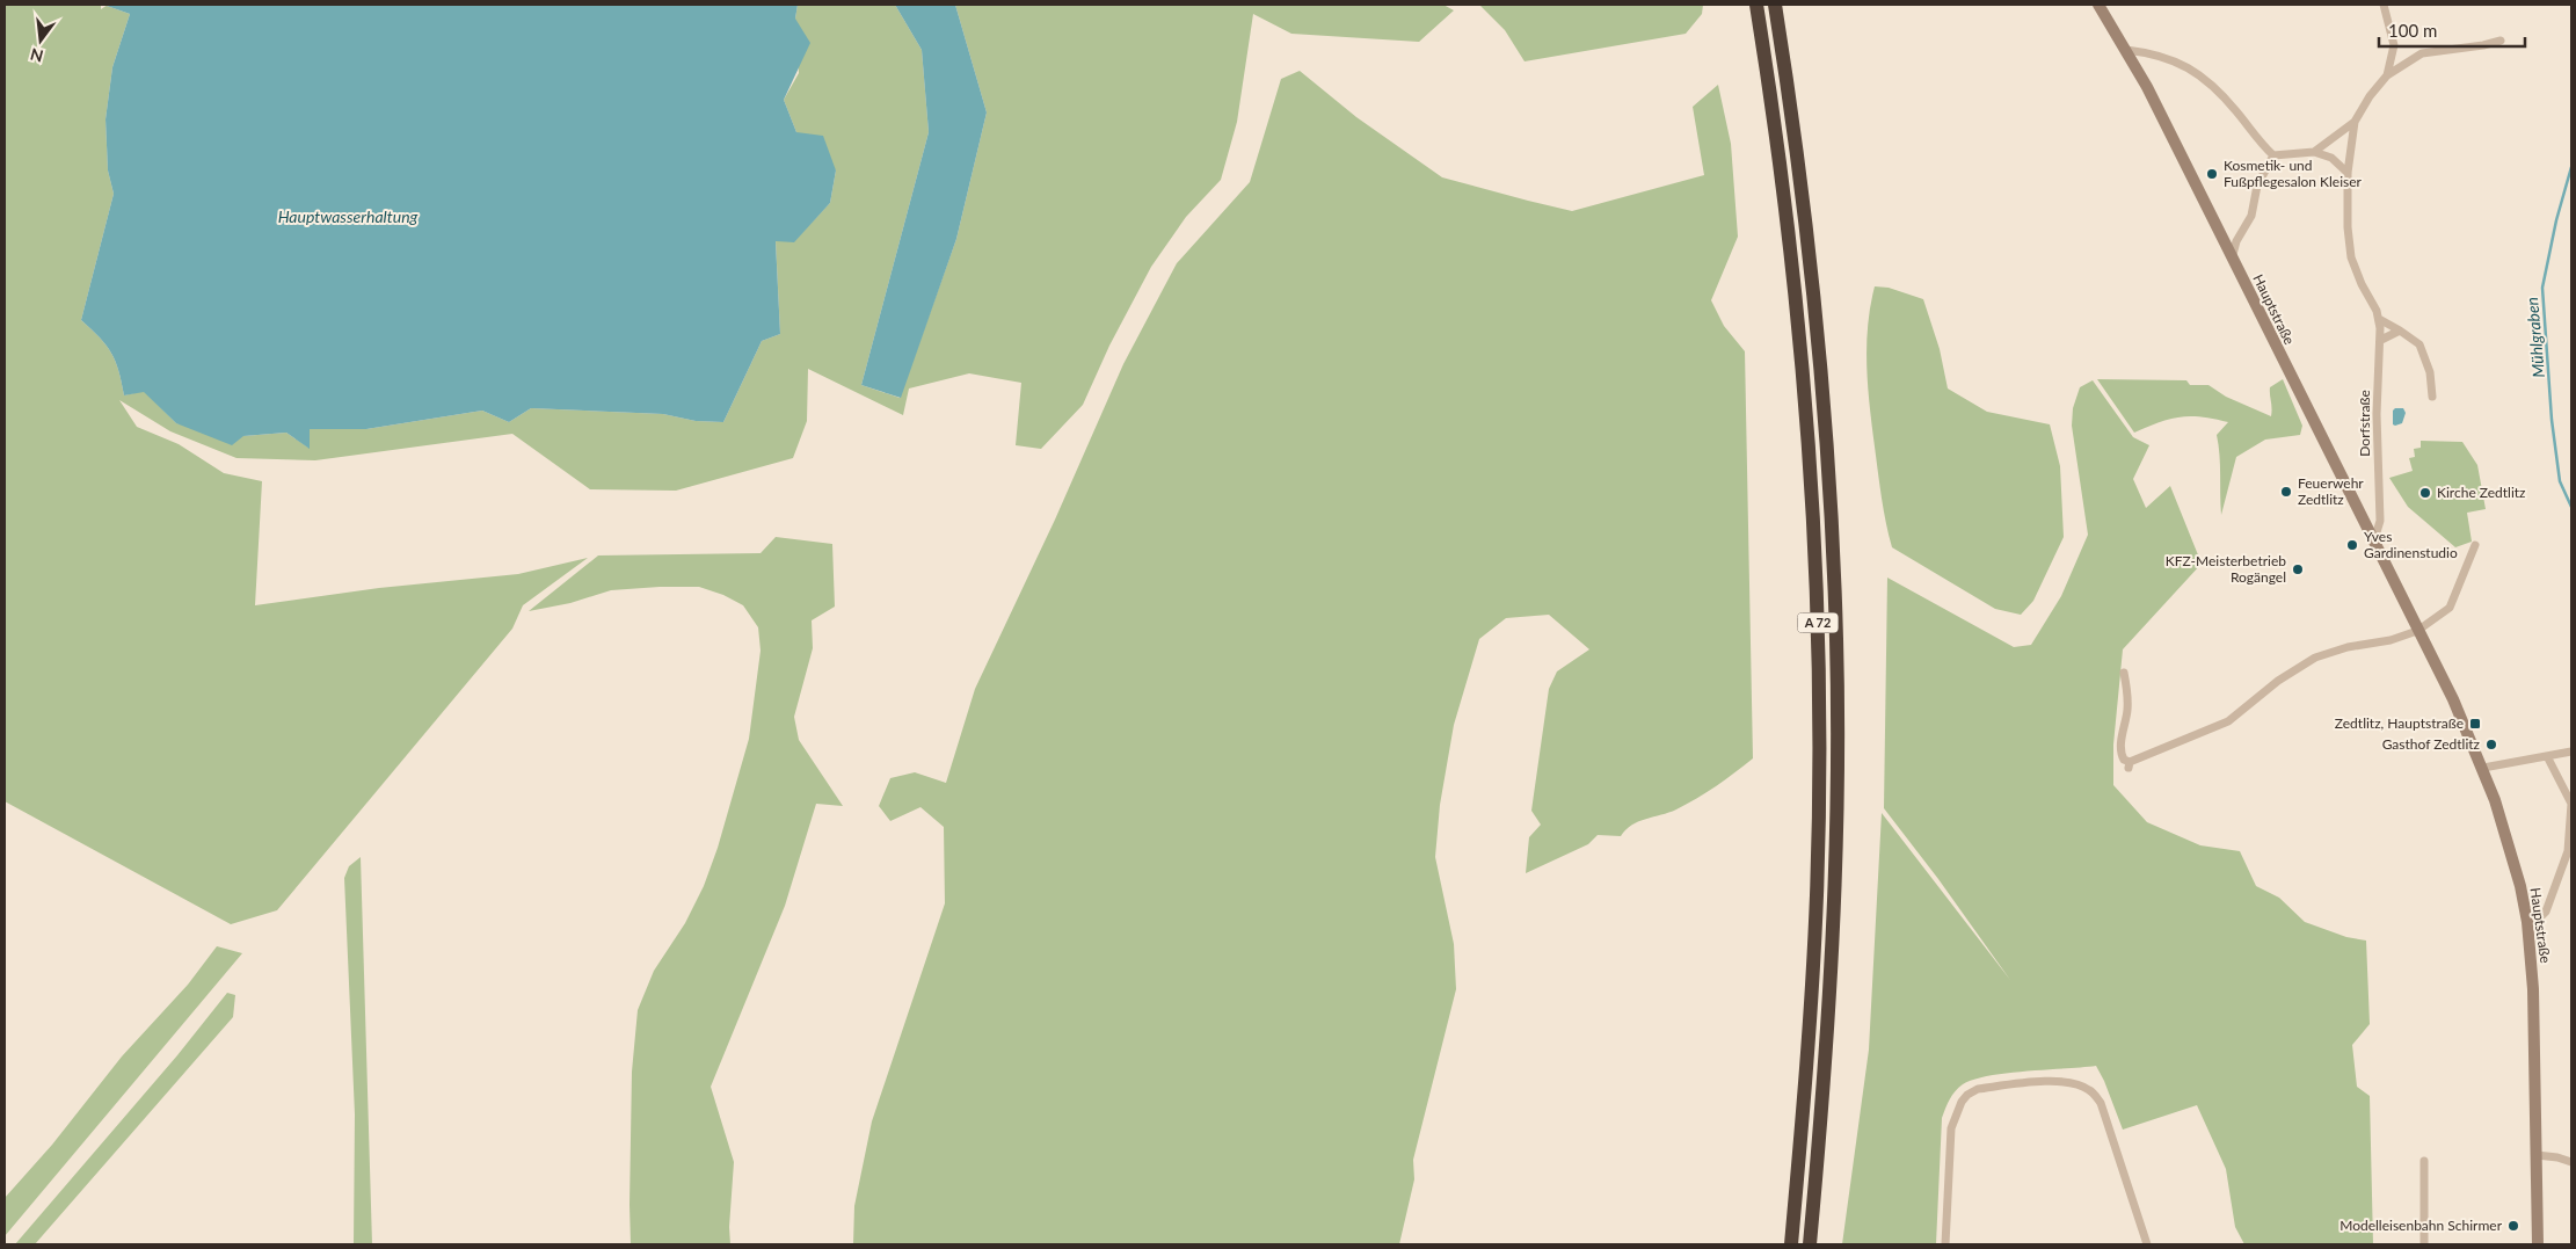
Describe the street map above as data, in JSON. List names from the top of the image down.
{
  "streets": {
    "highway": ["A 72"],
    "main road": ["Hauptstraße"],
    "street": ["Dorfstraße"]
  },
  "crossings": [
    ["Hauptstraße", "Dorfstraße"]
  ],
  "water": ["Hauptwasserhaltung", "Mühlgraben"],
  "places": {
    "other": [
      "Kosmetik- und Fußpflegesalon Kleiser",
      "Feuerwehr Zedtlitz",
      "Kirche Zedtlitz",
      "Yves Gardinenstudio",
      "KFZ-Meisterbetrieb Rogängel",
      "Gasthof Zedtlitz",
      "Modelleisenbahn Schirmer"
    ],
    "transit": ["Zedtlitz, Hauptstraße"]
  },
  "scale_bar": "100 m",
  "north": "bottom"
}
